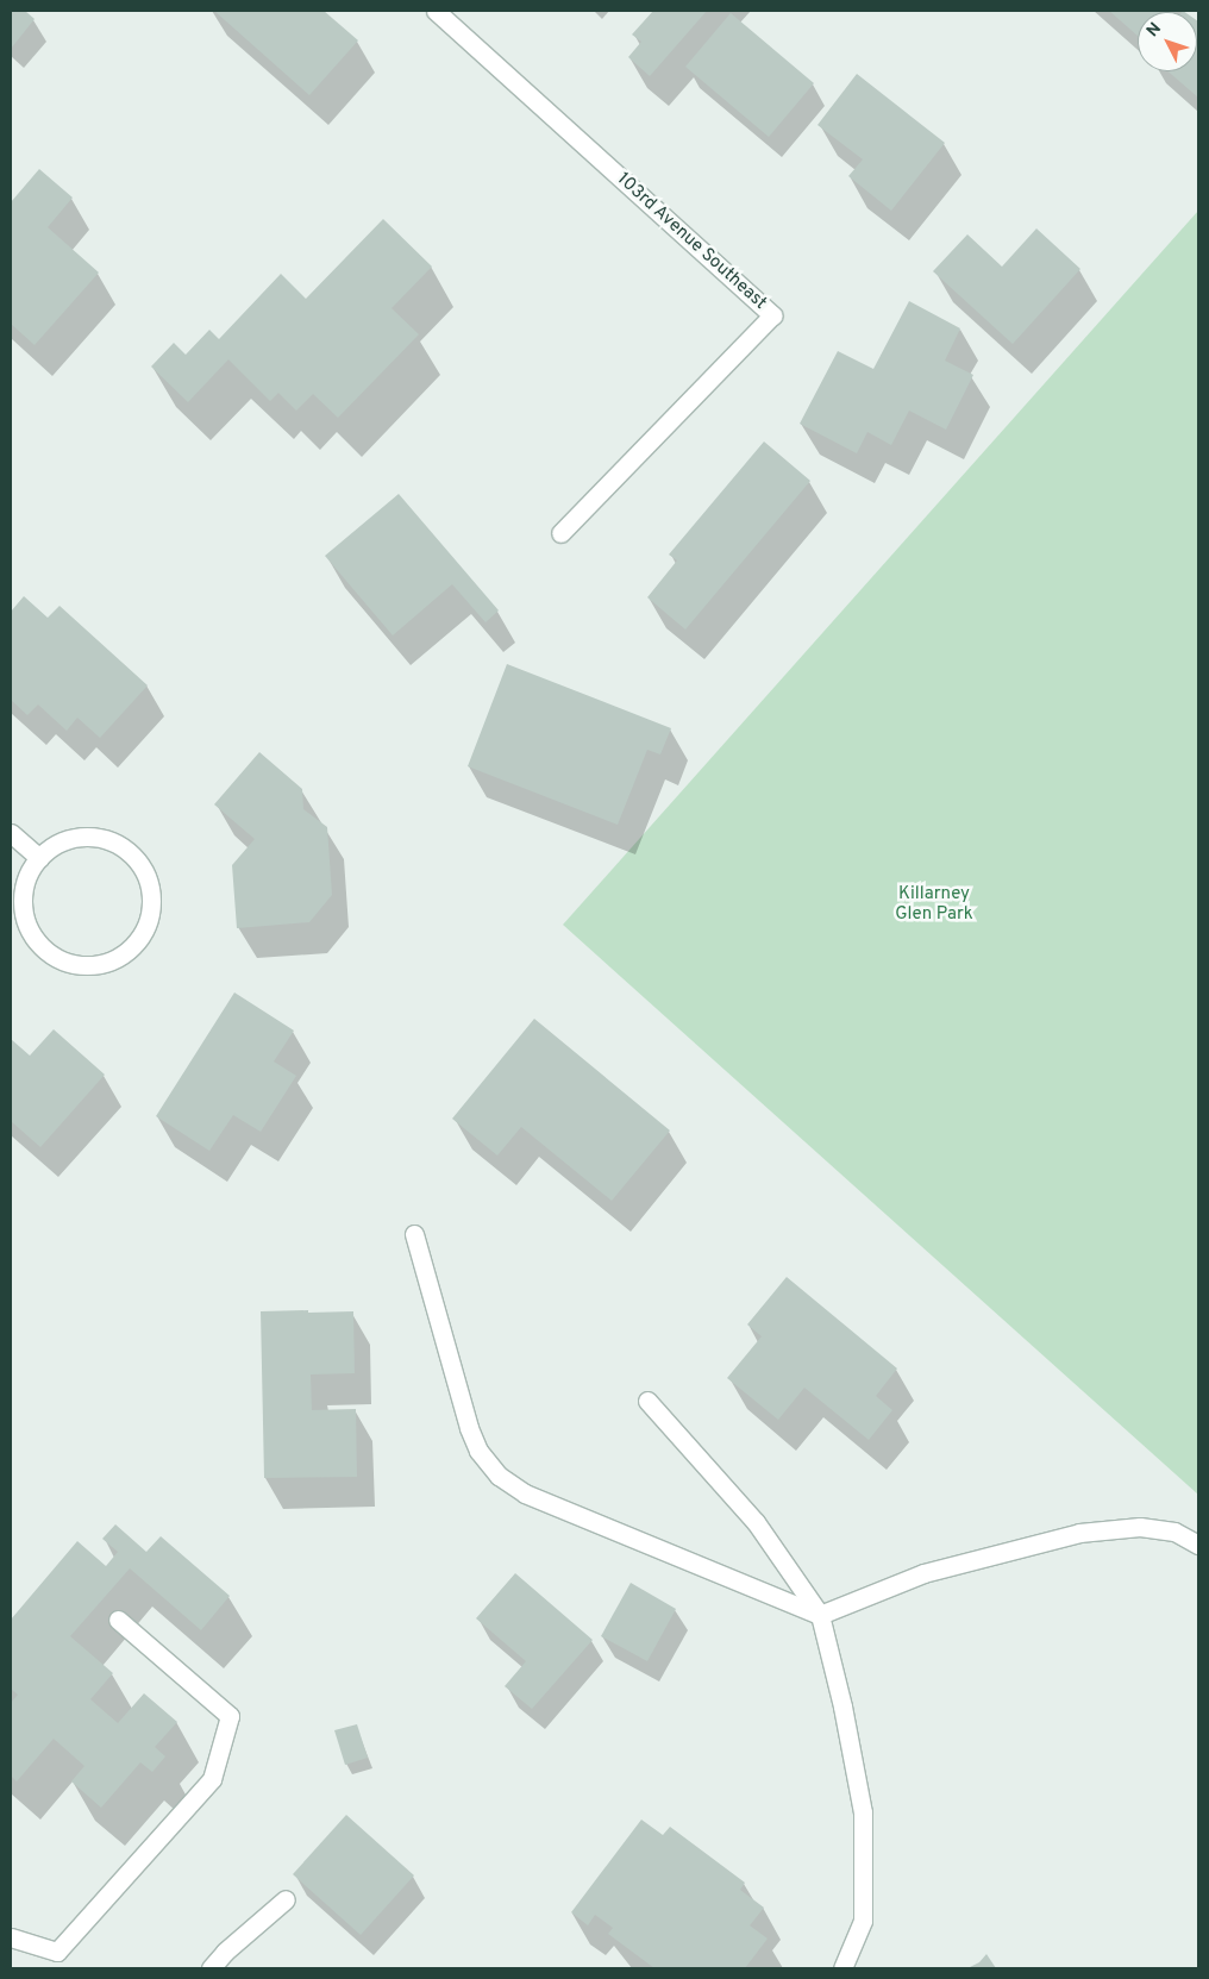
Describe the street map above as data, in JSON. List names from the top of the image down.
{
  "streets": {
    "street": ["103rd Avenue Southeast"]
  },
  "parks": ["Killarney Glen Park"],
  "north": "top left"
}
